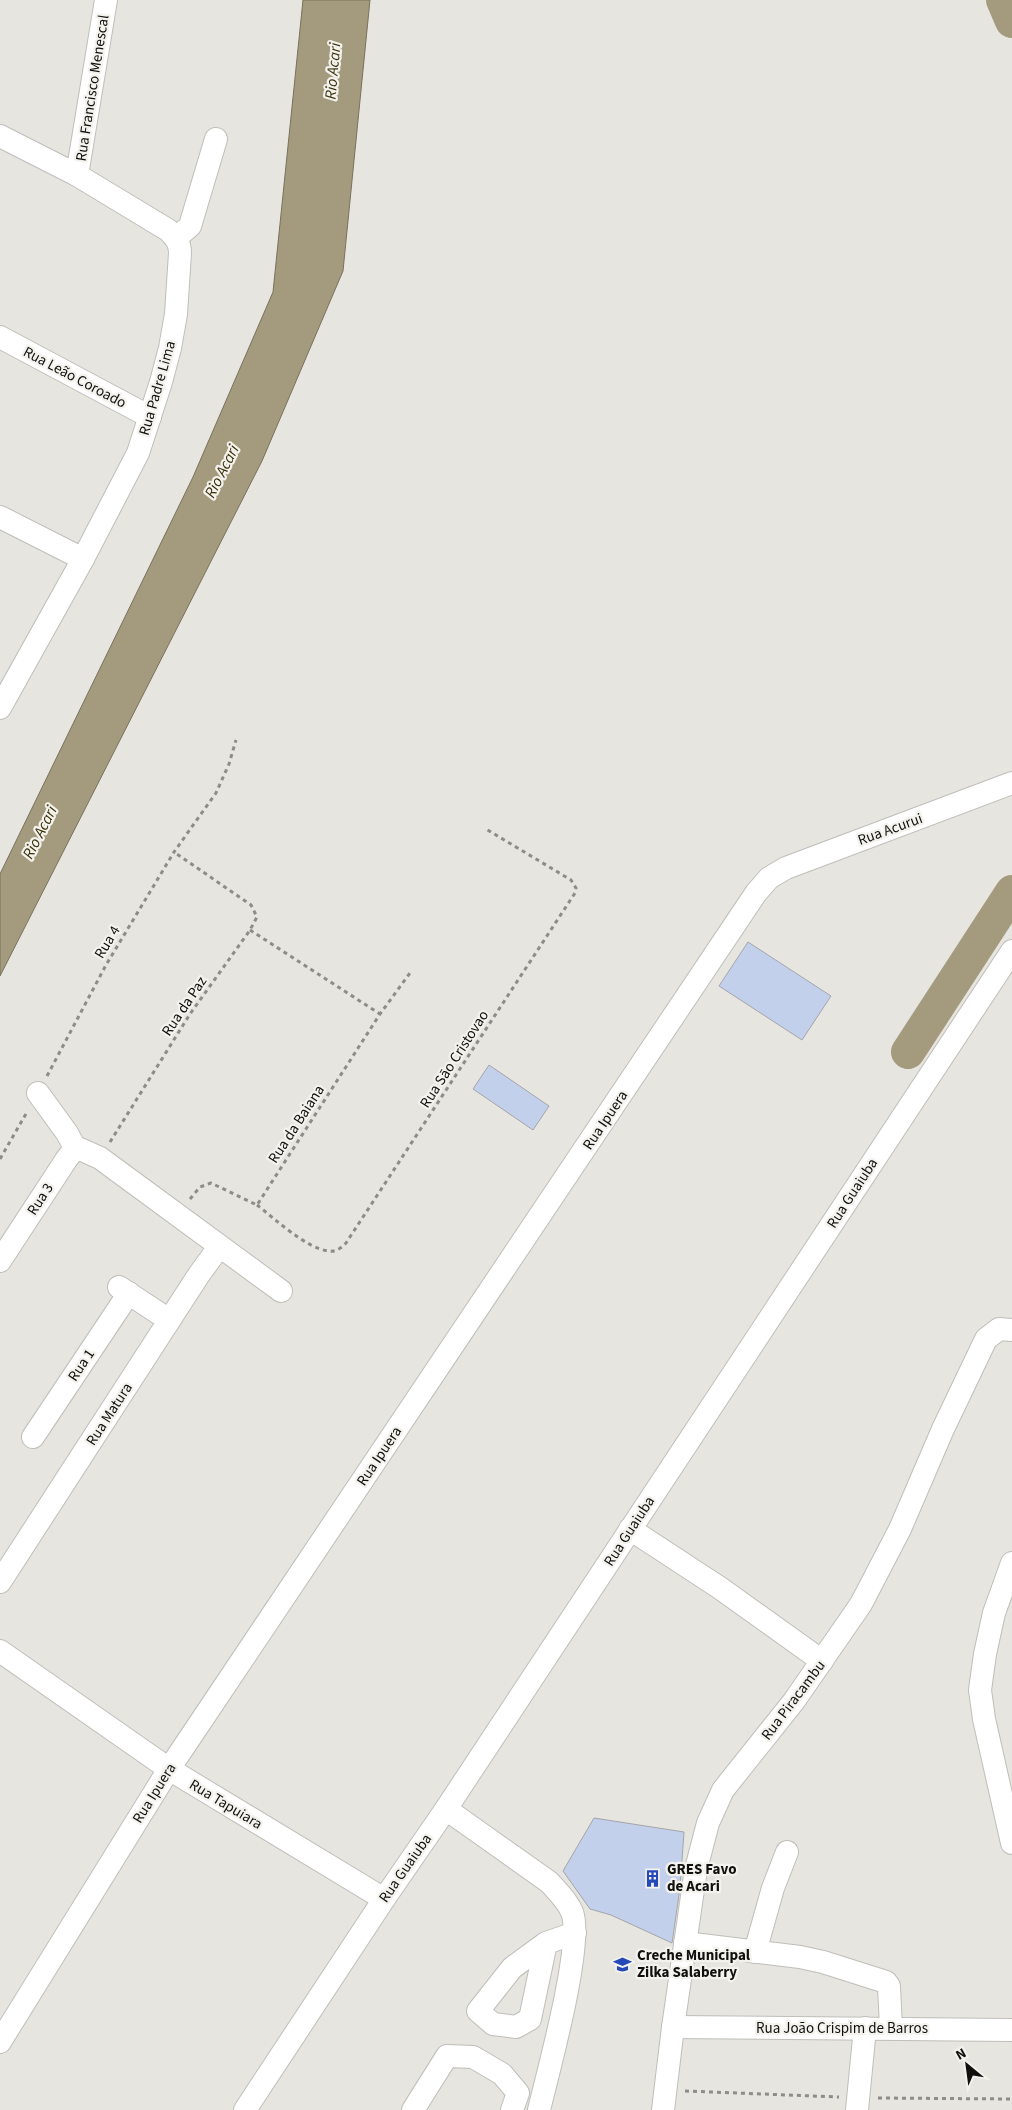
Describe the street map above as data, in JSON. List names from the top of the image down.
{
  "streets": {
    "street": [
      "Rua Francisco Menescal",
      "Rua Leão Coroado",
      "Rua Padre Lima",
      "Rua Acurui",
      "Rua Ipuera",
      "Rua Guaiuba",
      "Rua 3",
      "Rua 1",
      "Rua Matura",
      "Rua Piracambu",
      "Rua Tapuiara",
      "Rua Joāo Crispim de Barros"
    ],
    "path": [
      "Rua 4",
      "Rua da Paz",
      "Rua Sāo Cristovao",
      "Rua da Baiana"
    ]
  },
  "crossings": [
    ["Rua Leão Coroado", "Rua Padre Lima"],
    ["Rua Acurui", "Rua Ipuera"],
    ["Rua 4", "Rua da Paz"],
    ["Rua da Paz", "Rua 3"],
    ["Rua Sāo Cristovao", "Rua da Baiana"],
    ["Rua Ipuera", "Rua Tapuiara"],
    ["Rua Guaiuba", "Rua Tapuiara"],
    ["Rua 1", "Rua Matura"],
    ["Rua Piracambu", "Rua Joāo Crispim de Barros"]
  ],
  "water": ["Rio Acari"],
  "places": {
    "building": ["GRES Favo de Acari"],
    "school or university": ["Creche Municipal Zilka Salaberry"]
  },
  "north": "top left"
}
